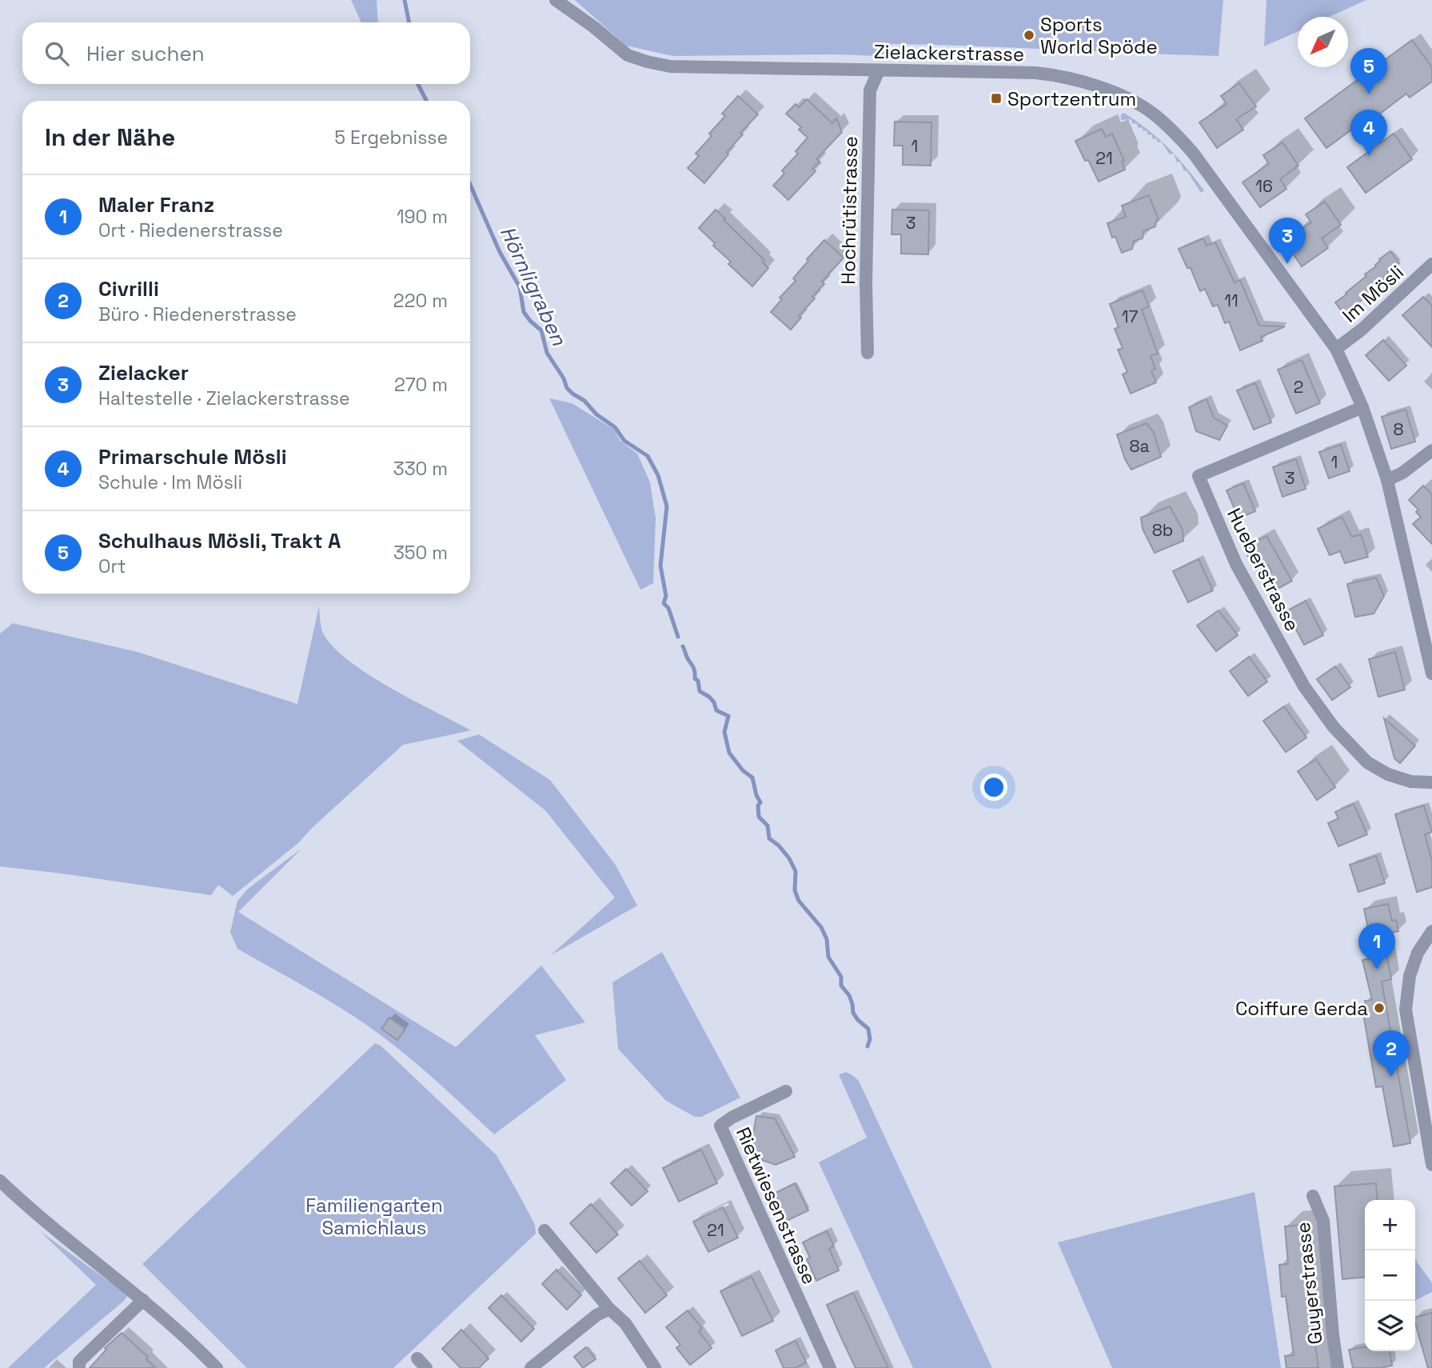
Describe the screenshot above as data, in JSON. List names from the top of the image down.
{
  "streets": {
    "street": [
      "Zielackerstrasse",
      "Hochrütistrasse",
      "Im Mösli",
      "Hueberstrasse",
      "Rietwiesenstrasse",
      "Guyerstrasse"
    ]
  },
  "crossings": [
    ["Zielackerstrasse", "Hochrütistrasse"],
    ["Zielackerstrasse", "Im Mösli"],
    ["Zielackerstrasse", "Hueberstrasse"]
  ],
  "water": ["Hörnligraben"],
  "parks": ["Familiengarten Samichlaus"],
  "places": {
    "other": ["Sports World Spöde", "Coiffure Gerda"],
    "transit": ["Sportzentrum"]
  },
  "house_numbers": [
    "1",
    "21",
    "16",
    "3",
    "11",
    "17",
    "2",
    "8",
    "8a",
    "1",
    "3",
    "8b",
    "21"
  ],
  "north": "bottom left",
  "page": {
    "search": "Hier suchen",
    "pins": [
      "5",
      "4",
      "3",
      "1",
      "2"
    ],
    "heading": ["In der Nähe", "5 Ergebnisse"],
    "list": [
      {
        "mark": "1",
        "name": "Maler Franz",
        "note": "Ort · Riedenerstrasse",
        "value": "190 m"
      },
      {
        "mark": "2",
        "name": "Civrilli",
        "note": "Büro · Riedenerstrasse",
        "value": "220 m"
      },
      {
        "mark": "3",
        "name": "Zielacker",
        "note": "Haltestelle · Zielackerstrasse",
        "value": "270 m"
      },
      {
        "mark": "4",
        "name": "Primarschule Mösli",
        "note": "Schule · Im Mösli",
        "value": "330 m"
      },
      {
        "mark": "5",
        "name": "Schulhaus Mösli, Trakt A",
        "note": "Ort",
        "value": "350 m"
      }
    ],
    "map_buttons": ["+", "−"]
  }
}
